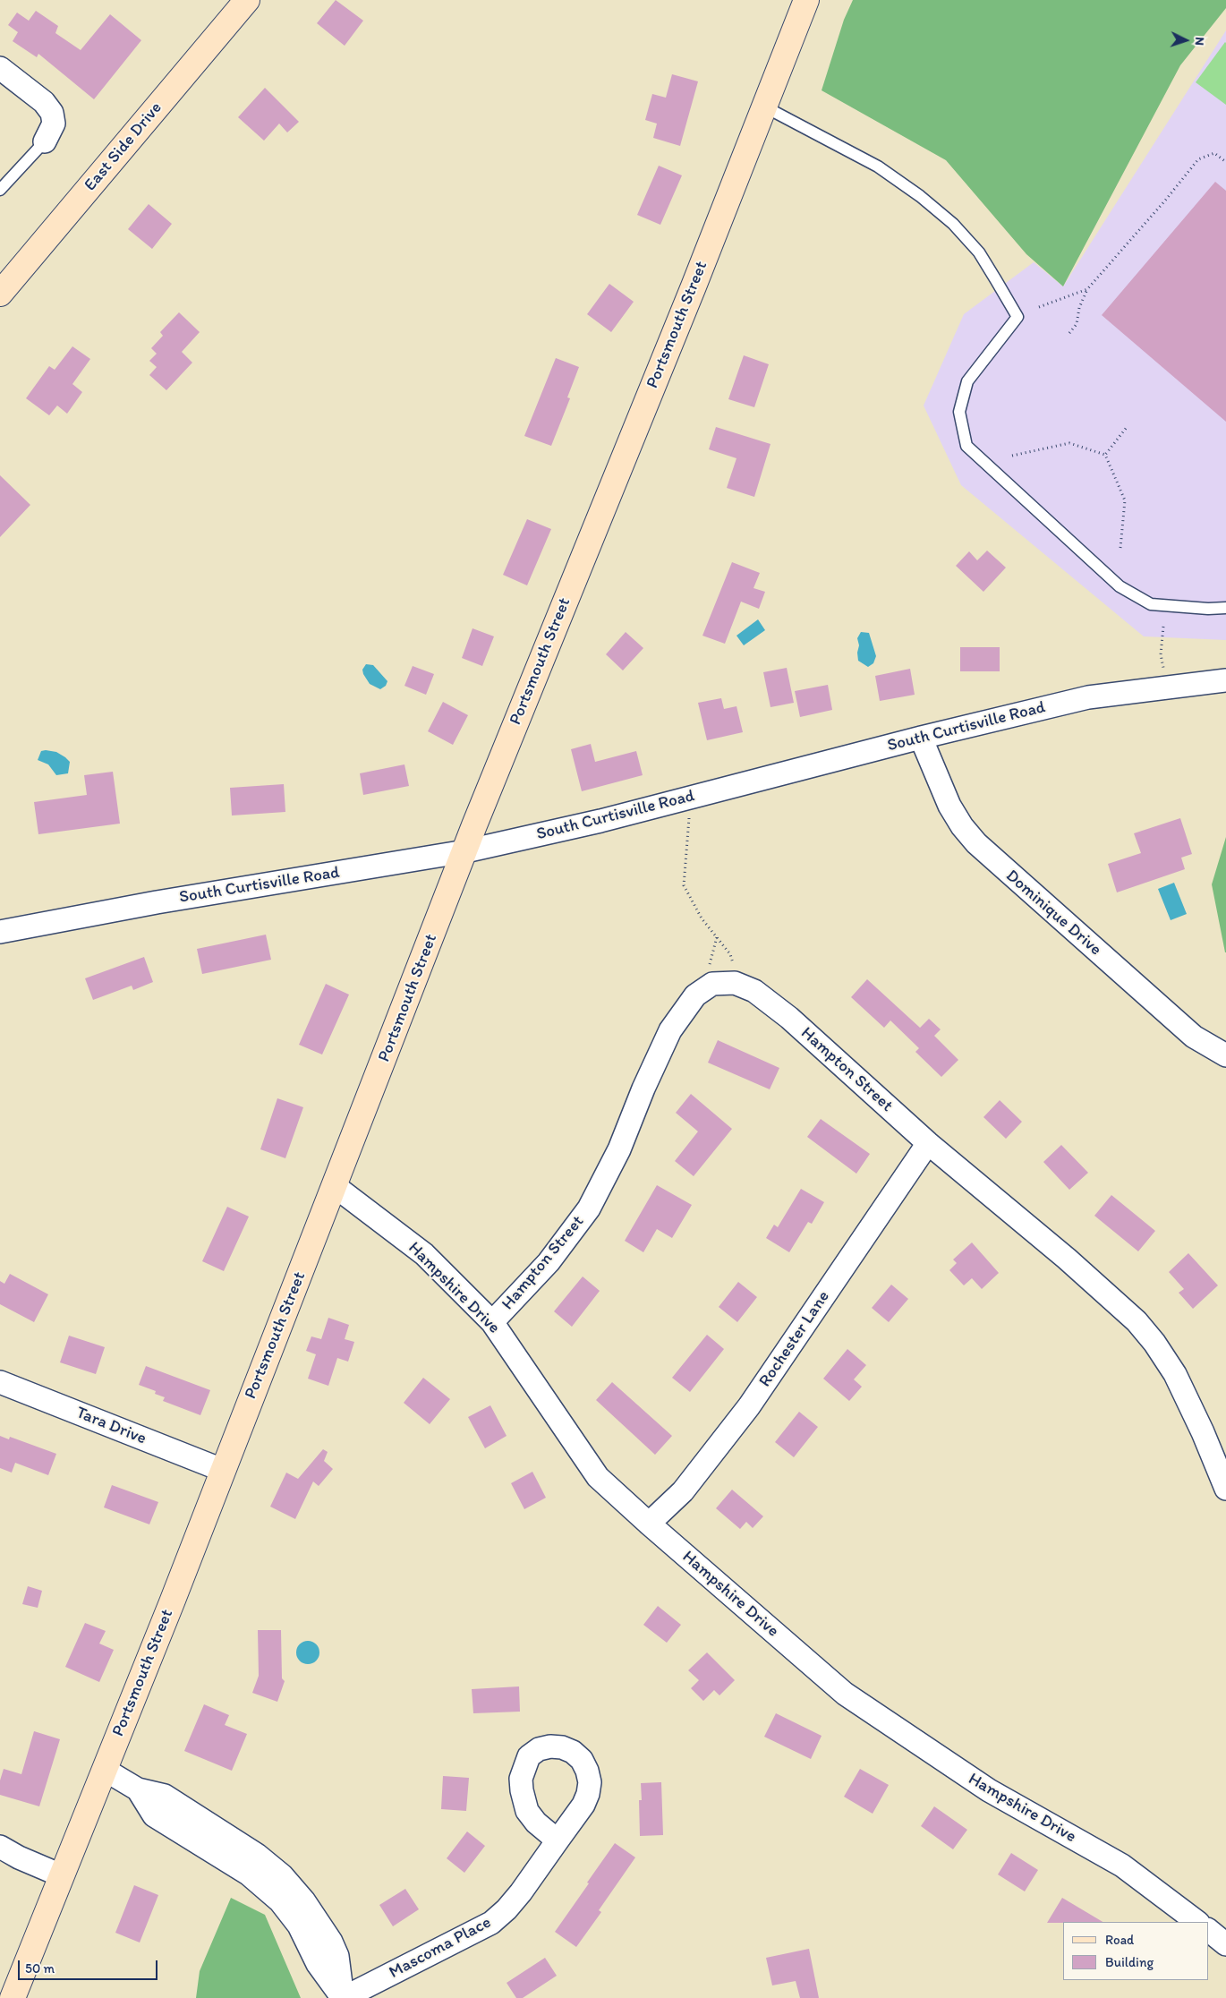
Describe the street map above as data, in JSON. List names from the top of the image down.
{
  "streets": {
    "street": [
      "East Side Drive",
      "Portsmouth Street",
      "South Curtisville Road",
      "Dominique Drive",
      "Hampton Street",
      "Hampshire Drive",
      "Rochester Lane",
      "Tara Drive",
      "Mascoma Place"
    ]
  },
  "crossings": [
    ["Portsmouth Street", "South Curtisville Road"],
    ["Portsmouth Street", "Hampshire Drive"],
    ["Portsmouth Street", "Tara Drive"],
    ["South Curtisville Road", "Dominique Drive"],
    ["Hampton Street", "Hampshire Drive"],
    ["Hampton Street", "Rochester Lane"],
    ["Hampshire Drive", "Rochester Lane"]
  ],
  "legend": ["Road", "Building"],
  "scale_bar": "50 m",
  "north": "right"
}
